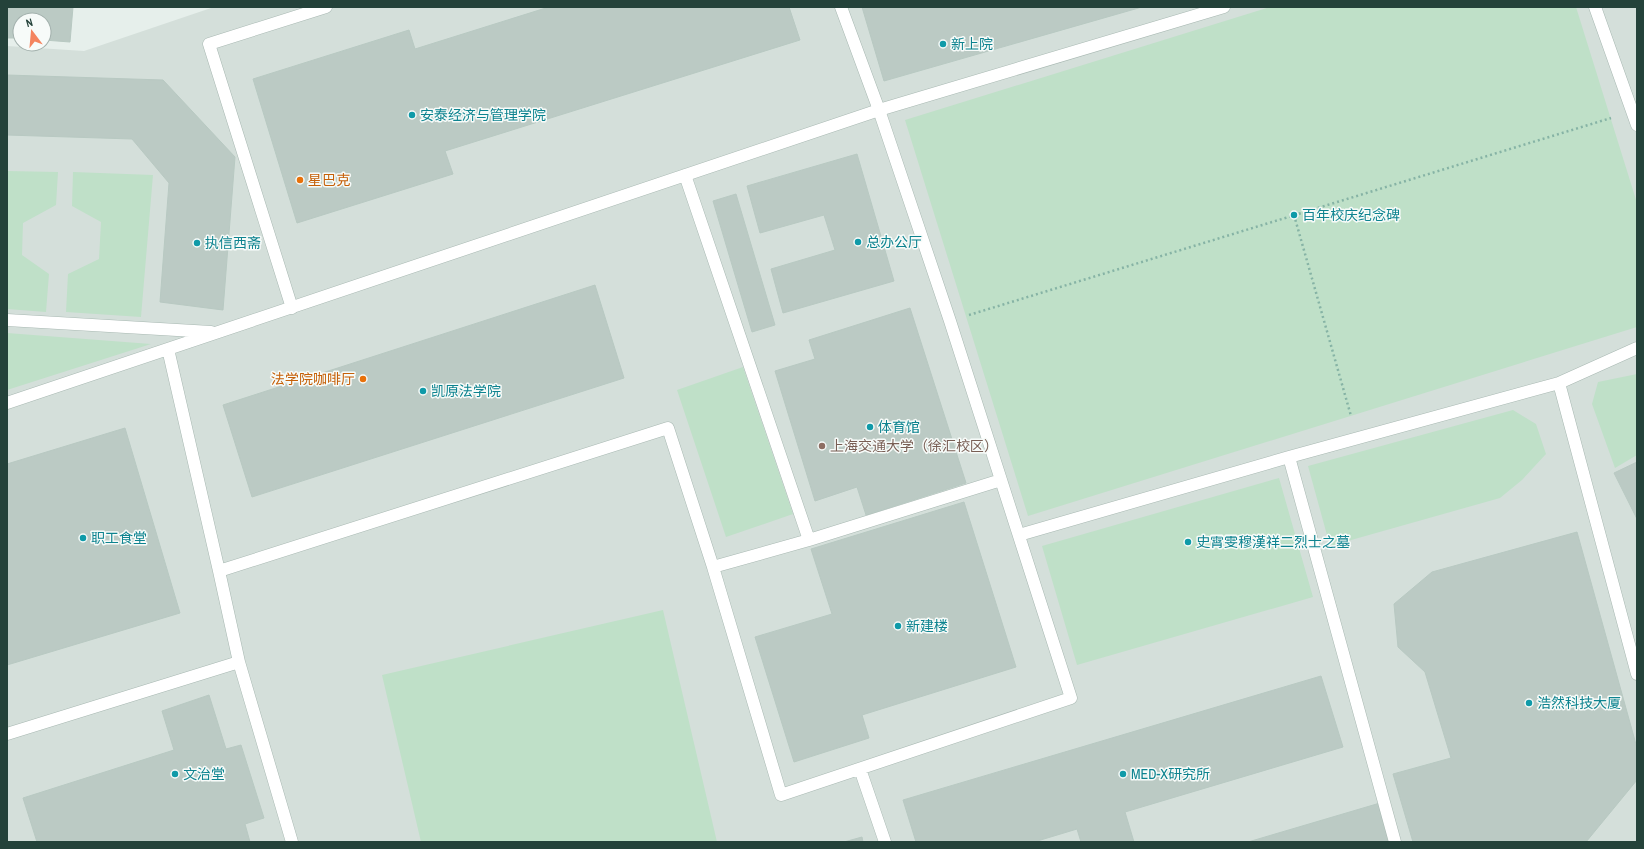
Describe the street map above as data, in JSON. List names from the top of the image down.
{
  "places": [
    "新上院",
    "安泰经济与管理学院",
    "星巴克",
    "百年校庆纪念碑",
    "总办公厅",
    "执信西斋",
    "法学院咖啡厅",
    "凯原法学院",
    "体育馆",
    "上海交通大学（徐汇校区）",
    "职工食堂",
    "史霄雯穆漢祥二烈士之墓",
    "新建楼",
    "浩然科技大厦",
    "文治堂",
    "MED-X研究所"
  ],
  "north": "top"
}
